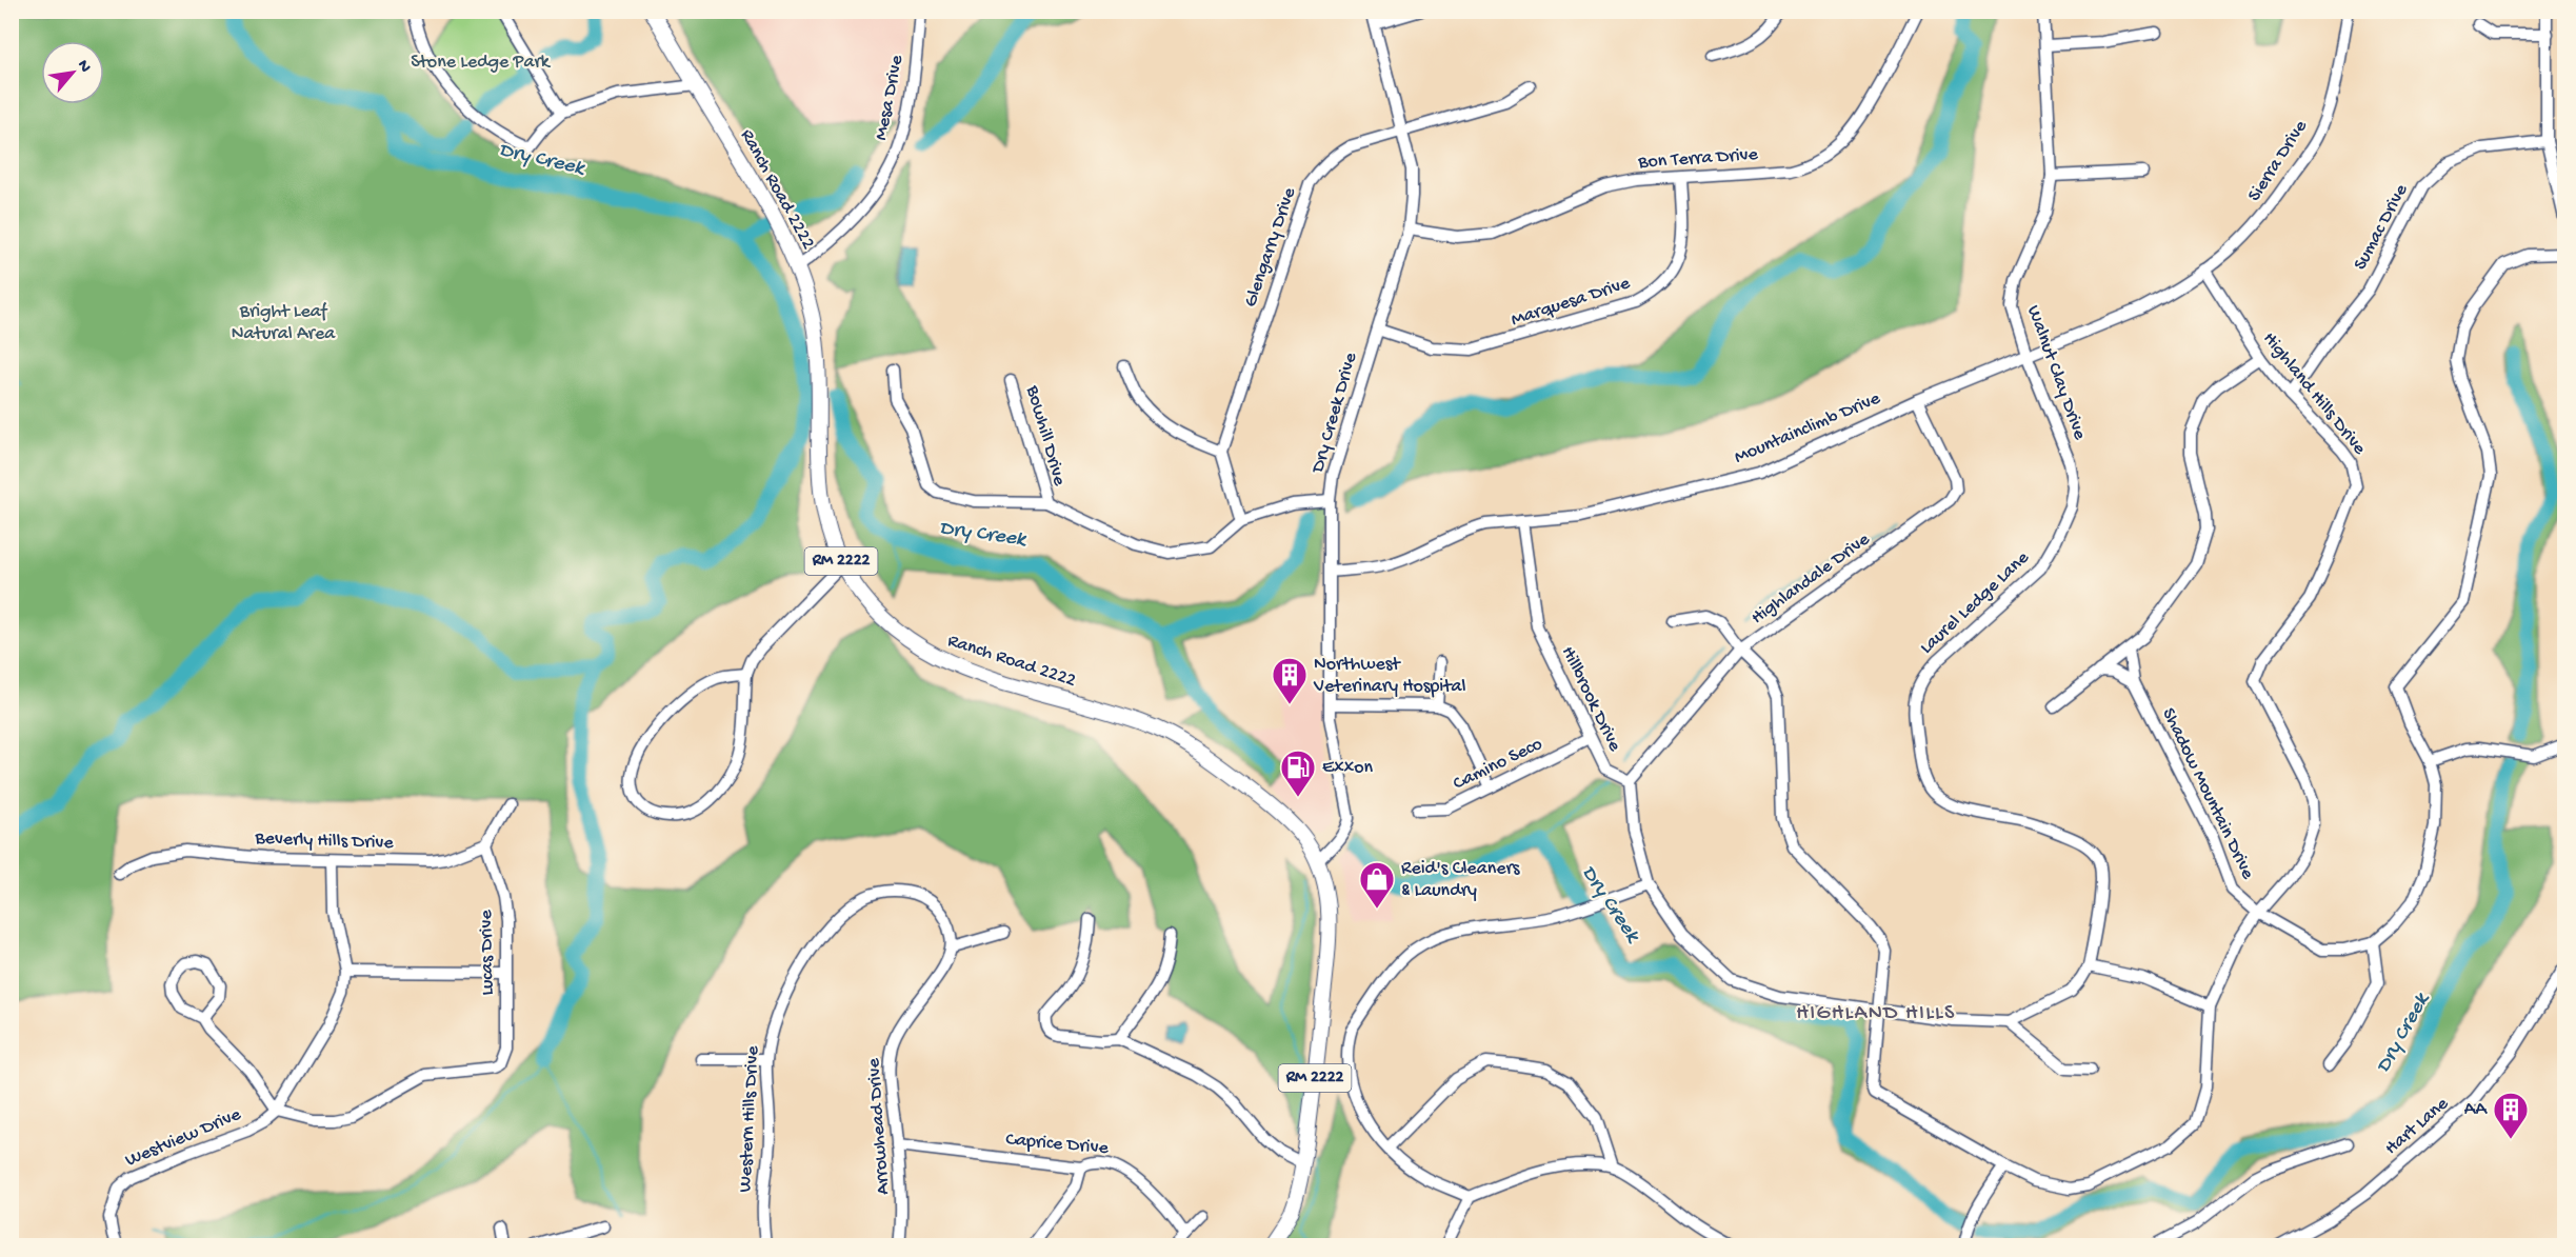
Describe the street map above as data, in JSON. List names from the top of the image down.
{
  "streets": {
    "main road": ["Ranch Road 2222", "RM 2222"],
    "street": [
      "Mesa Drive",
      "Bon Terra Drive",
      "Sierra Drive",
      "Sumac Drive",
      "Glengarry Drive",
      "Marquesa Drive",
      "Walnut Clay Drive",
      "Highland Hills Drive",
      "Dry Creek Drive",
      "Mountainclimb Drive",
      "Bowhill Drive",
      "Highlandale Drive",
      "Laurel Ledge Lane",
      "Hillbrook Drive",
      "Camino Seco",
      "Shadow Mountain Drive",
      "Beverly Hills Drive",
      "Lucas Drive",
      "Western Hills Drive",
      "Arrowhead Drive",
      "Hart Lane",
      "Westview Drive",
      "Caprice Drive"
    ]
  },
  "crossings": [
    ["Mesa Drive", "Ranch Road 2222"],
    ["Bon Terra Drive", "Marquesa Drive"],
    ["Bon Terra Drive", "Dry Creek Drive"],
    ["Sierra Drive", "Highland Hills Drive"],
    ["Sierra Drive", "Mountainclimb Drive"],
    ["Ranch Road 2222", "Dry Creek Drive"],
    ["Sumac Drive", "Highland Hills Drive"],
    ["Glengarry Drive", "Dry Creek Drive"],
    ["Marquesa Drive", "Dry Creek Drive"],
    ["Walnut Clay Drive", "Mountainclimb Drive"],
    ["Walnut Clay Drive", "Laurel Ledge Lane"],
    ["Highland Hills Drive", "Mountainclimb Drive"],
    ["Highland Hills Drive", "Shadow Mountain Drive"],
    ["Dry Creek Drive", "Mountainclimb Drive"],
    ["Mountainclimb Drive", "Highlandale Drive"],
    ["Mountainclimb Drive", "Hillbrook Drive"],
    ["Highlandale Drive", "Hillbrook Drive"],
    ["Hillbrook Drive", "Camino Seco"],
    ["Beverly Hills Drive", "Lucas Drive"],
    ["Beverly Hills Drive", "Westview Drive"],
    ["Lucas Drive", "Westview Drive"],
    ["Western Hills Drive", "Arrowhead Drive"],
    ["Arrowhead Drive", "Caprice Drive"]
  ],
  "districts": ["HIGHLAND HILLS"],
  "water": ["Dry Creek"],
  "parks": ["Stone Ledge Park", "Bright Leaf Natural Area"],
  "places": {
    "building": ["Northwest Veterinary Hospital", "AA"],
    "fuel station": ["Exxon"],
    "shop": ["Reid's Cleaners & Laundry"]
  },
  "north": "top right"
}
